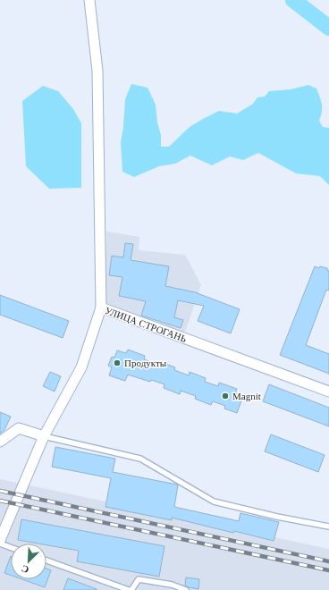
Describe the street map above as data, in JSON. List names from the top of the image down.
{
  "streets": {
    "street": ["УЛИЦА СТРОГАНЬ"]
  },
  "places": ["Продукты", "Magnit"],
  "north": "bottom left"
}
